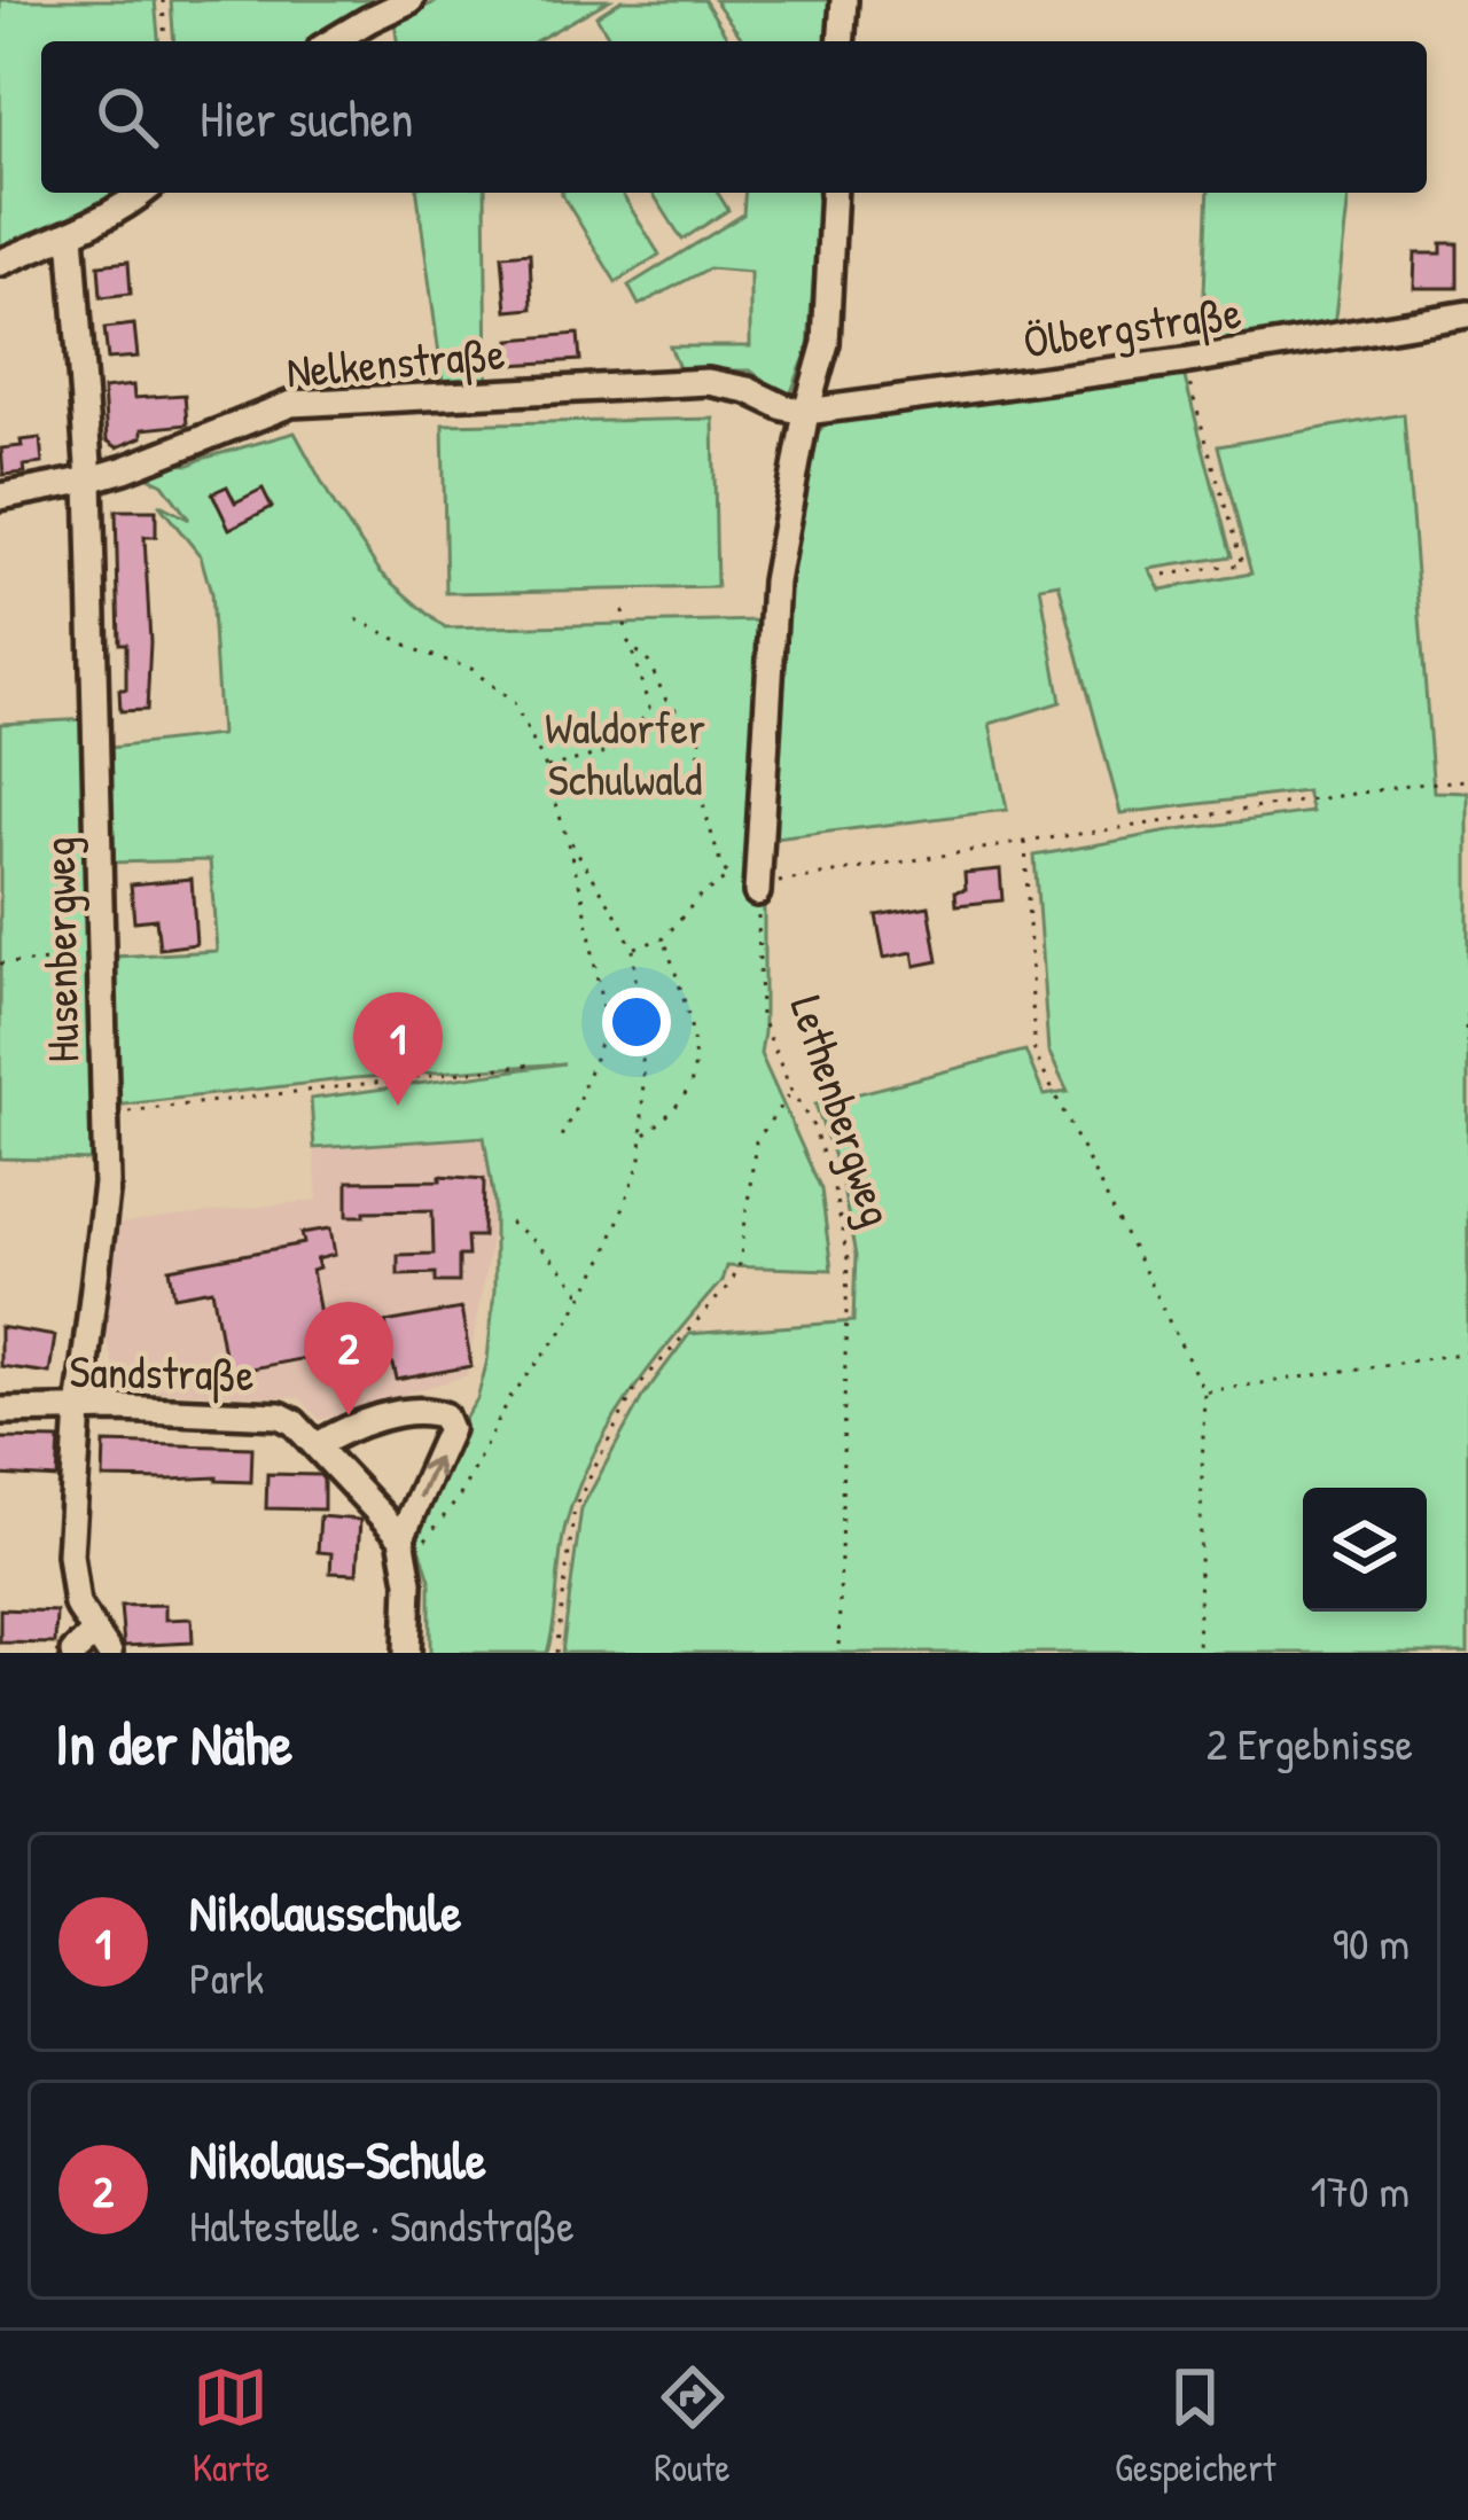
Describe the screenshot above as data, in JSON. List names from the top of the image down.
{
  "streets": {
    "street": [
      "Ölbergstraße",
      "Nelkenstraße",
      "Husenbergweg",
      "Sandstraße"
    ],
    "path": ["Lethenbergweg"]
  },
  "crossings": [
    ["Ölbergstraße", "Nelkenstraße"],
    ["Nelkenstraße", "Husenbergweg"],
    ["Husenbergweg", "Sandstraße"]
  ],
  "parks": ["Waldorfer Schulwald"],
  "page": {
    "search": "Hier suchen",
    "pins": ["1", "2"],
    "heading": ["In der Nähe", "2 Ergebnisse"],
    "list": [
      {
        "mark": "1",
        "name": "Nikolausschule",
        "note": "Park",
        "value": "90 m"
      },
      {
        "mark": "2",
        "name": "Nikolaus-Schule",
        "note": "Haltestelle · Sandstraße",
        "value": "170 m"
      }
    ],
    "nav": ["Karte", "Route", "Gespeichert"]
  }
}
